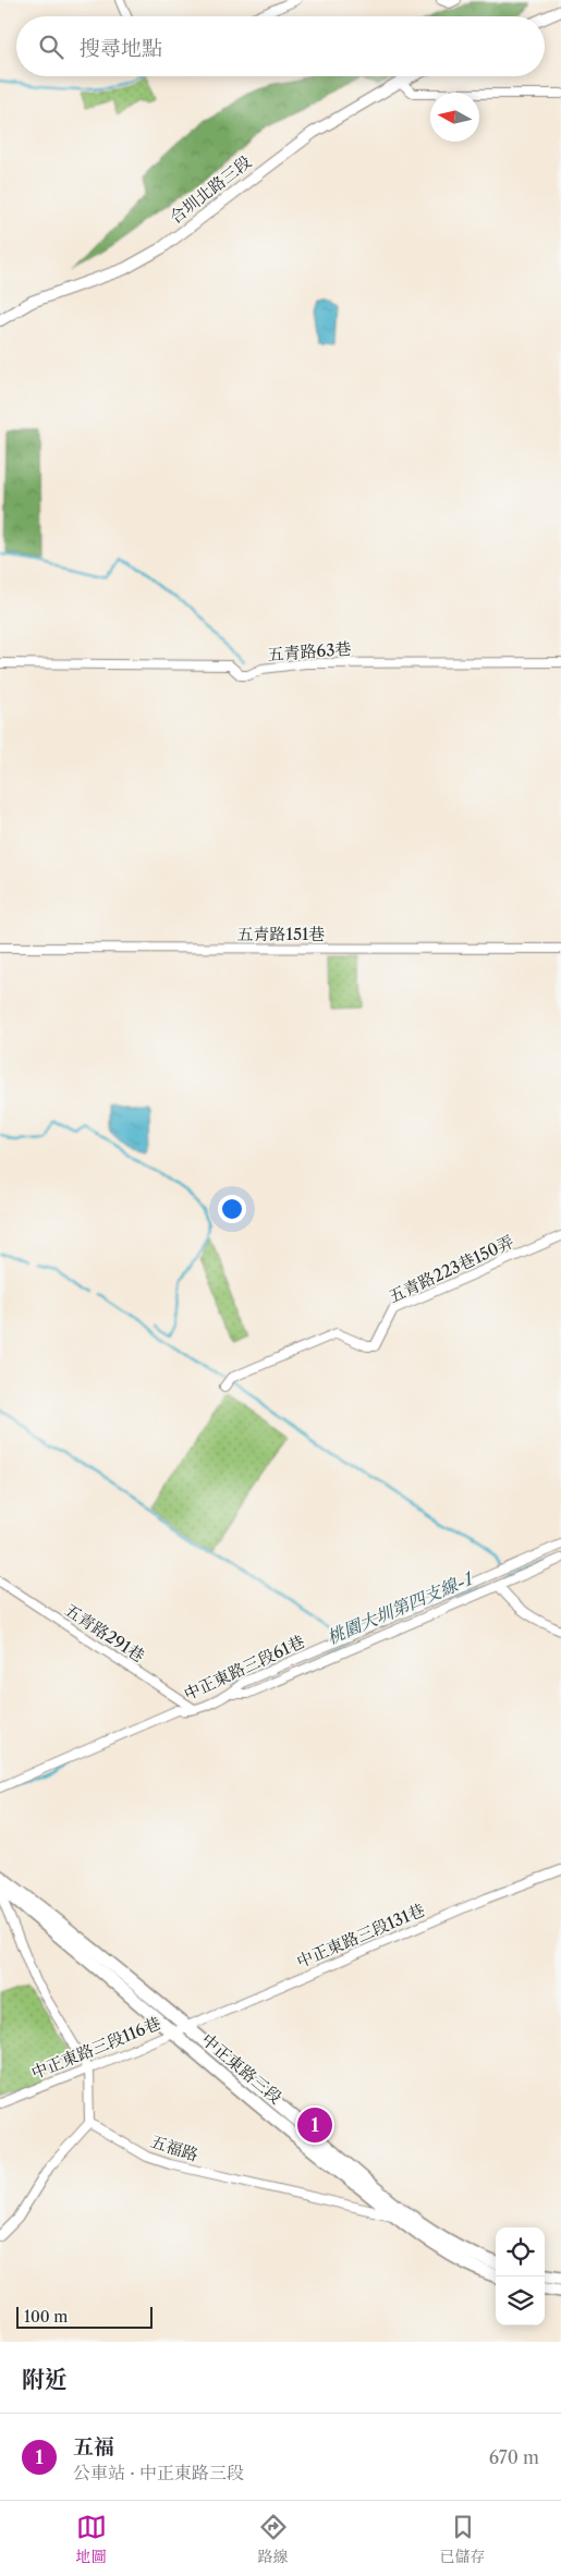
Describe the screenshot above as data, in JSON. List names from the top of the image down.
{
  "streets": {
    "main road": ["中正東路三段"],
    "street": [
      "合圳北路三段",
      "五青路63巷",
      "五青路151巷",
      "五青路223巷150弄",
      "五青路291巷",
      "中正東路三段61巷",
      "中正東路三段131巷",
      "中正東路三段116巷",
      "五福路"
    ]
  },
  "crossings": [
    ["五青路291巷", "中正東路三段61巷"],
    ["中正東路三段131巷", "中正東路三段116巷"],
    ["中正東路三段131巷", "中正東路三段"],
    ["中正東路三段116巷", "中正東路三段"],
    ["中正東路三段", "五福路"]
  ],
  "water": ["桃園大圳第四支線-1"],
  "scale_bar": "100 m",
  "north": "left",
  "page": {
    "search": "搜尋地點",
    "pins": "1",
    "scale": "100 m",
    "heading": "附近",
    "list": [
      {
        "mark": "1",
        "name": "五福",
        "note": "公車站 · 中正東路三段",
        "value": "670 m"
      }
    ],
    "nav": ["地圖", "路線", "已儲存"]
  }
}
